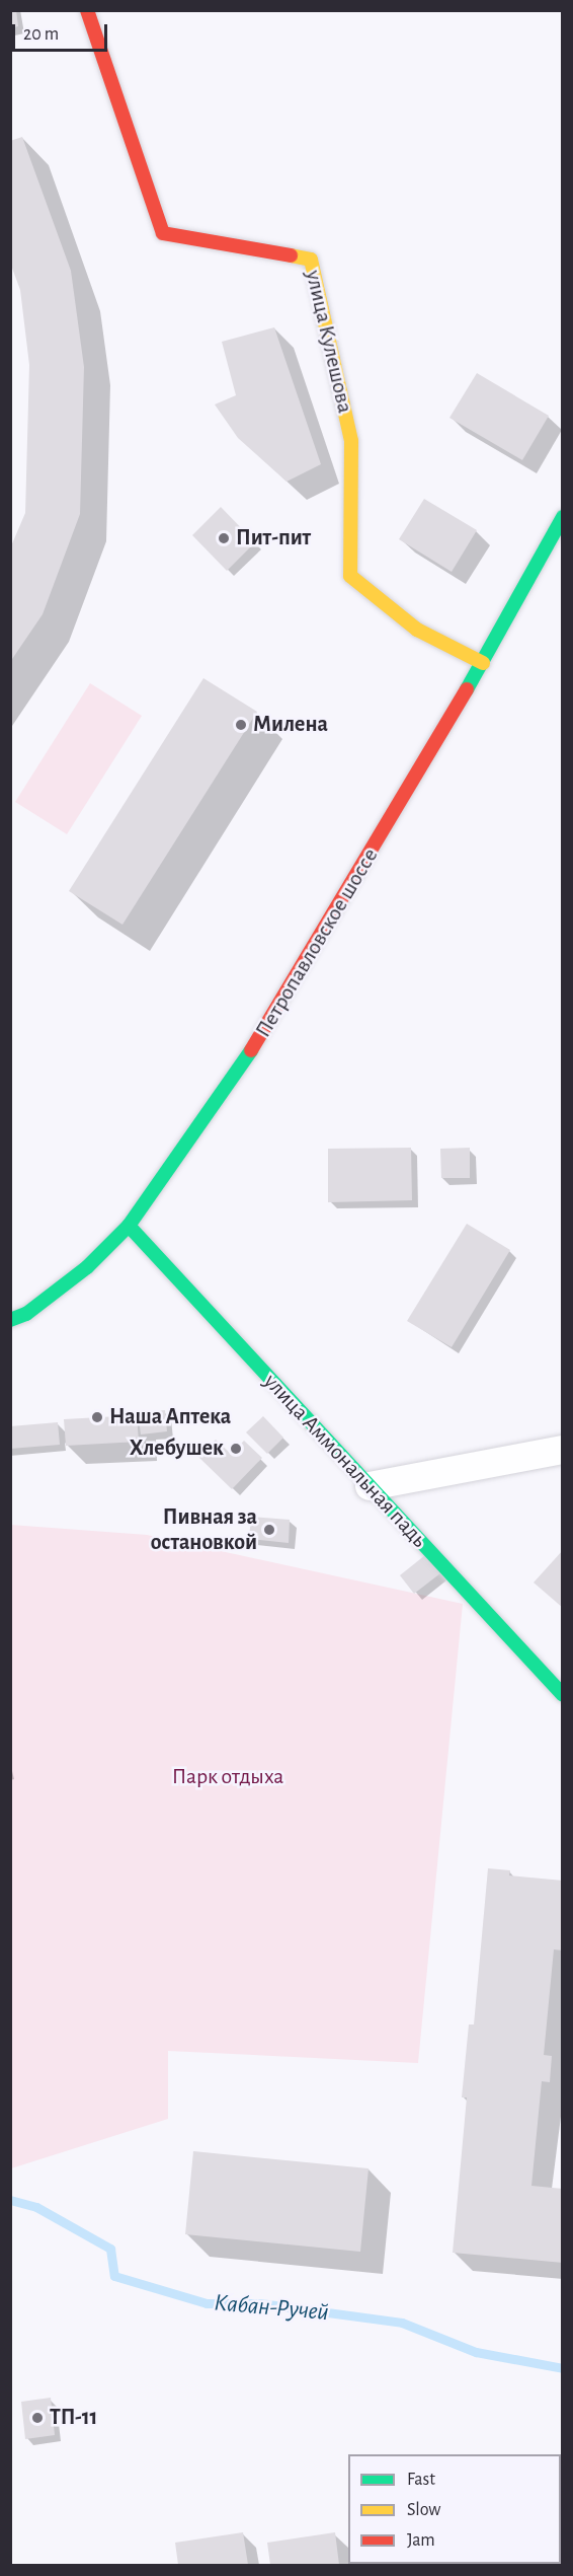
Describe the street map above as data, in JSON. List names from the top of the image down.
{
  "streets": {
    "street": ["улица Кулешова", "Петропавловское шоссе", "улица Аммональная падь"]
  },
  "crossings": [
    ["улица Кулешова", "Петропавловское шоссе"],
    ["Петропавловское шоссе", "улица Аммональная падь"]
  ],
  "water": ["Кабан-Ручей"],
  "parks": ["Парк отдыха"],
  "places": [
    "Пит-пит",
    "Милена",
    "Наша Аптека",
    "Хлебушек",
    "Пивная за остановкой",
    "ТП-11"
  ],
  "legend": ["Fast", "Slow", "Jam"],
  "scale_bar": "20 m"
}
